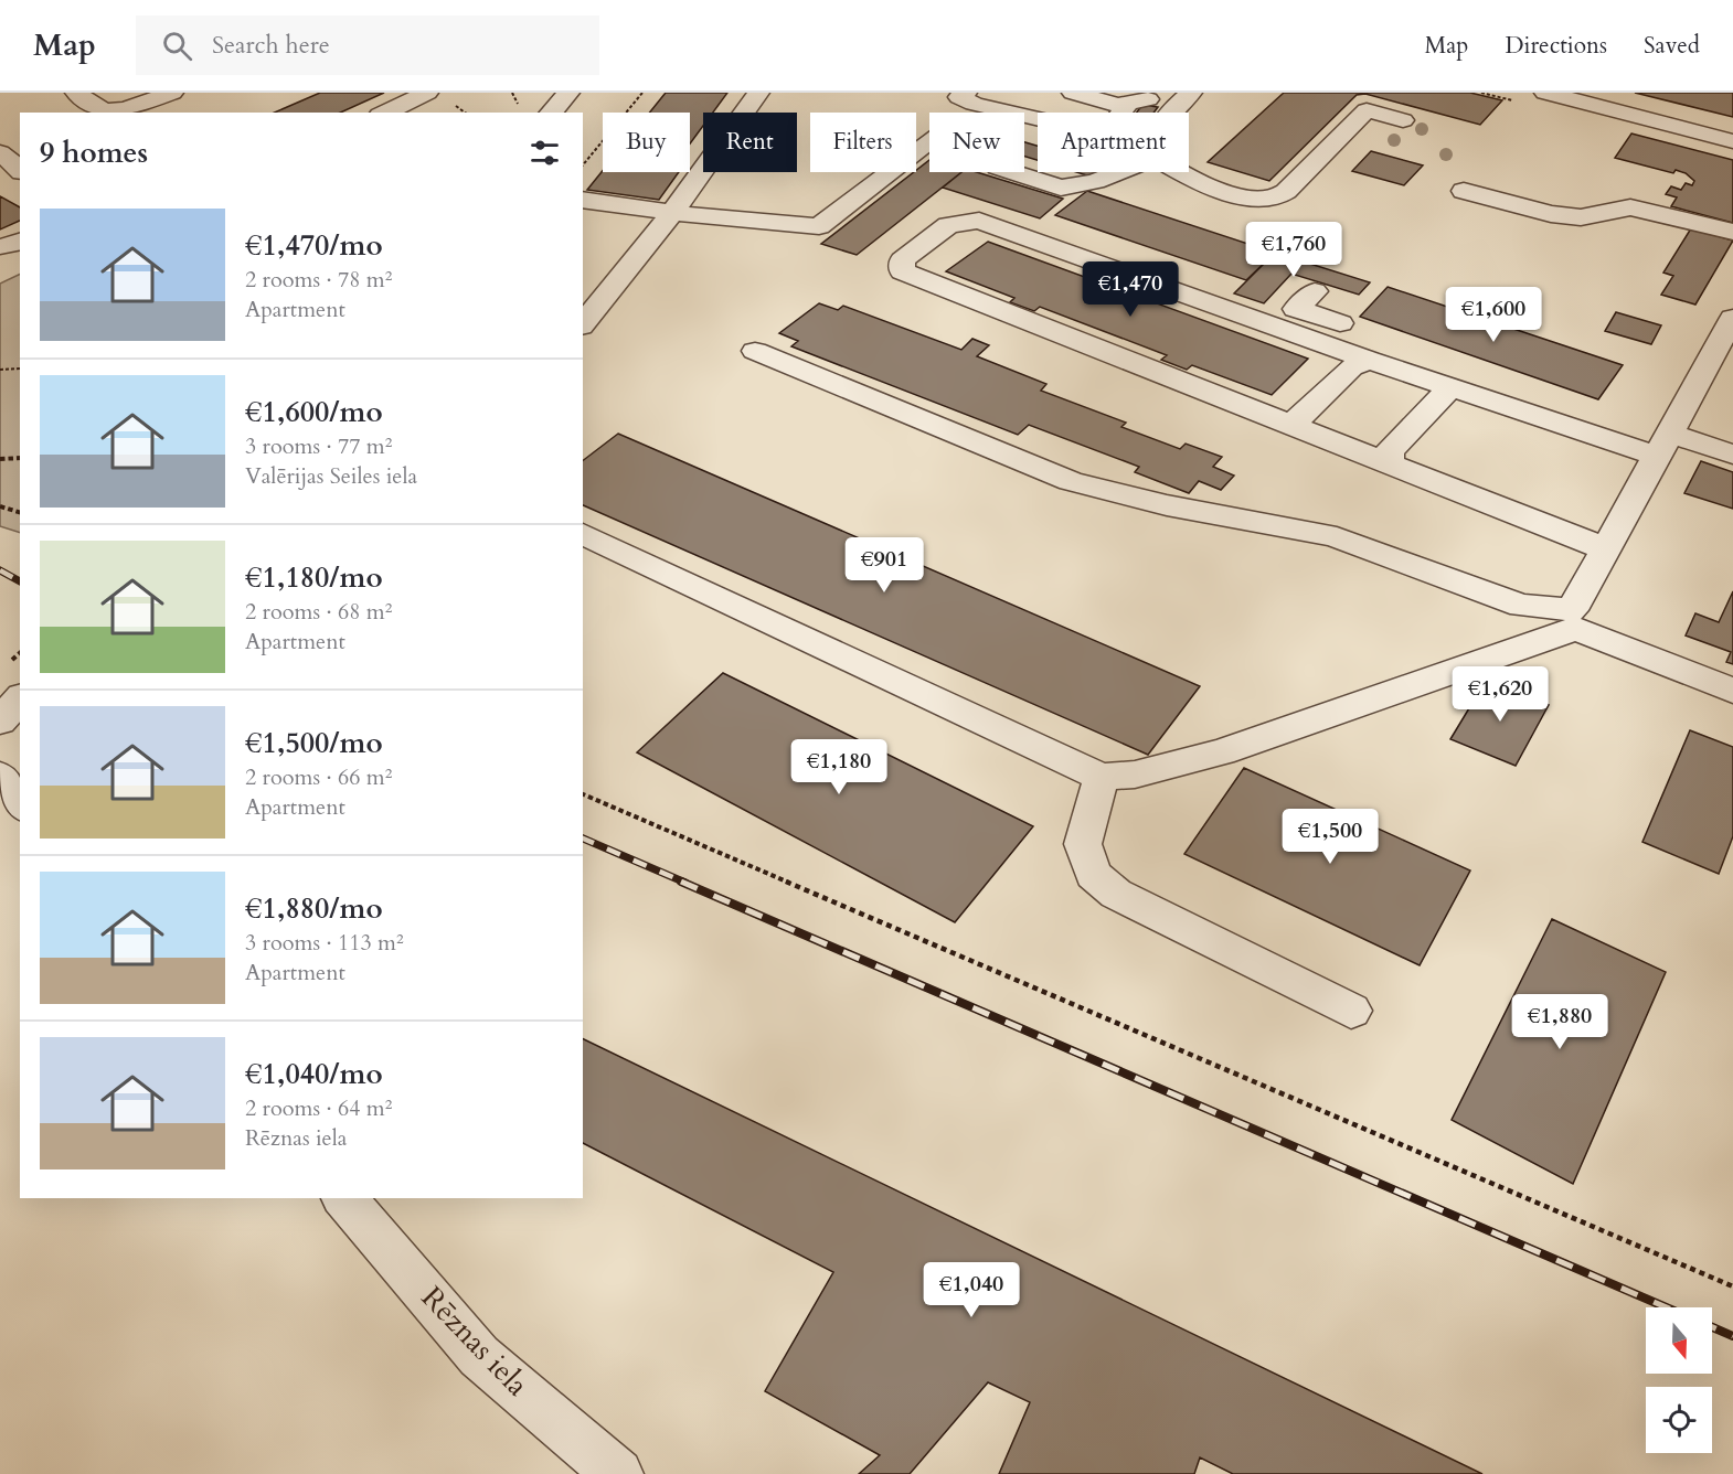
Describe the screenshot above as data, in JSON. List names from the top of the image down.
{
  "streets": {
    "street": ["Rēznas iela"]
  },
  "north": "bottom",
  "page": {
    "header": "Map",
    "search": "Search here",
    "nav": ["Map", "Directions", "Saved"],
    "chip": [
      "Buy",
      "Rent",
      "Filters",
      "New",
      "Apartment"
    ],
    "heading": "9 homes",
    "list": [
      {
        "name": "€1,470/mo",
        "note": "2 rooms · 78 m² · Apartment"
      },
      {
        "name": "€1,600/mo",
        "note": "3 rooms · 77 m² · Valērijas Seiles iela"
      },
      {
        "name": "€1,180/mo",
        "note": "2 rooms · 68 m² · Apartment"
      },
      {
        "name": "€1,500/mo",
        "note": "2 rooms · 66 m² · Apartment"
      },
      {
        "name": "€1,880/mo",
        "note": "3 rooms · 113 m² · Apartment"
      },
      {
        "name": "€1,040/mo",
        "note": "2 rooms · 64 m² · Rēznas iela"
      }
    ],
    "price": [
      "€1,760",
      "€1,470",
      "€1,600",
      "€901",
      "€1,620",
      "€1,180",
      "€1,500",
      "€1,880",
      "€1,040"
    ]
  }
}
